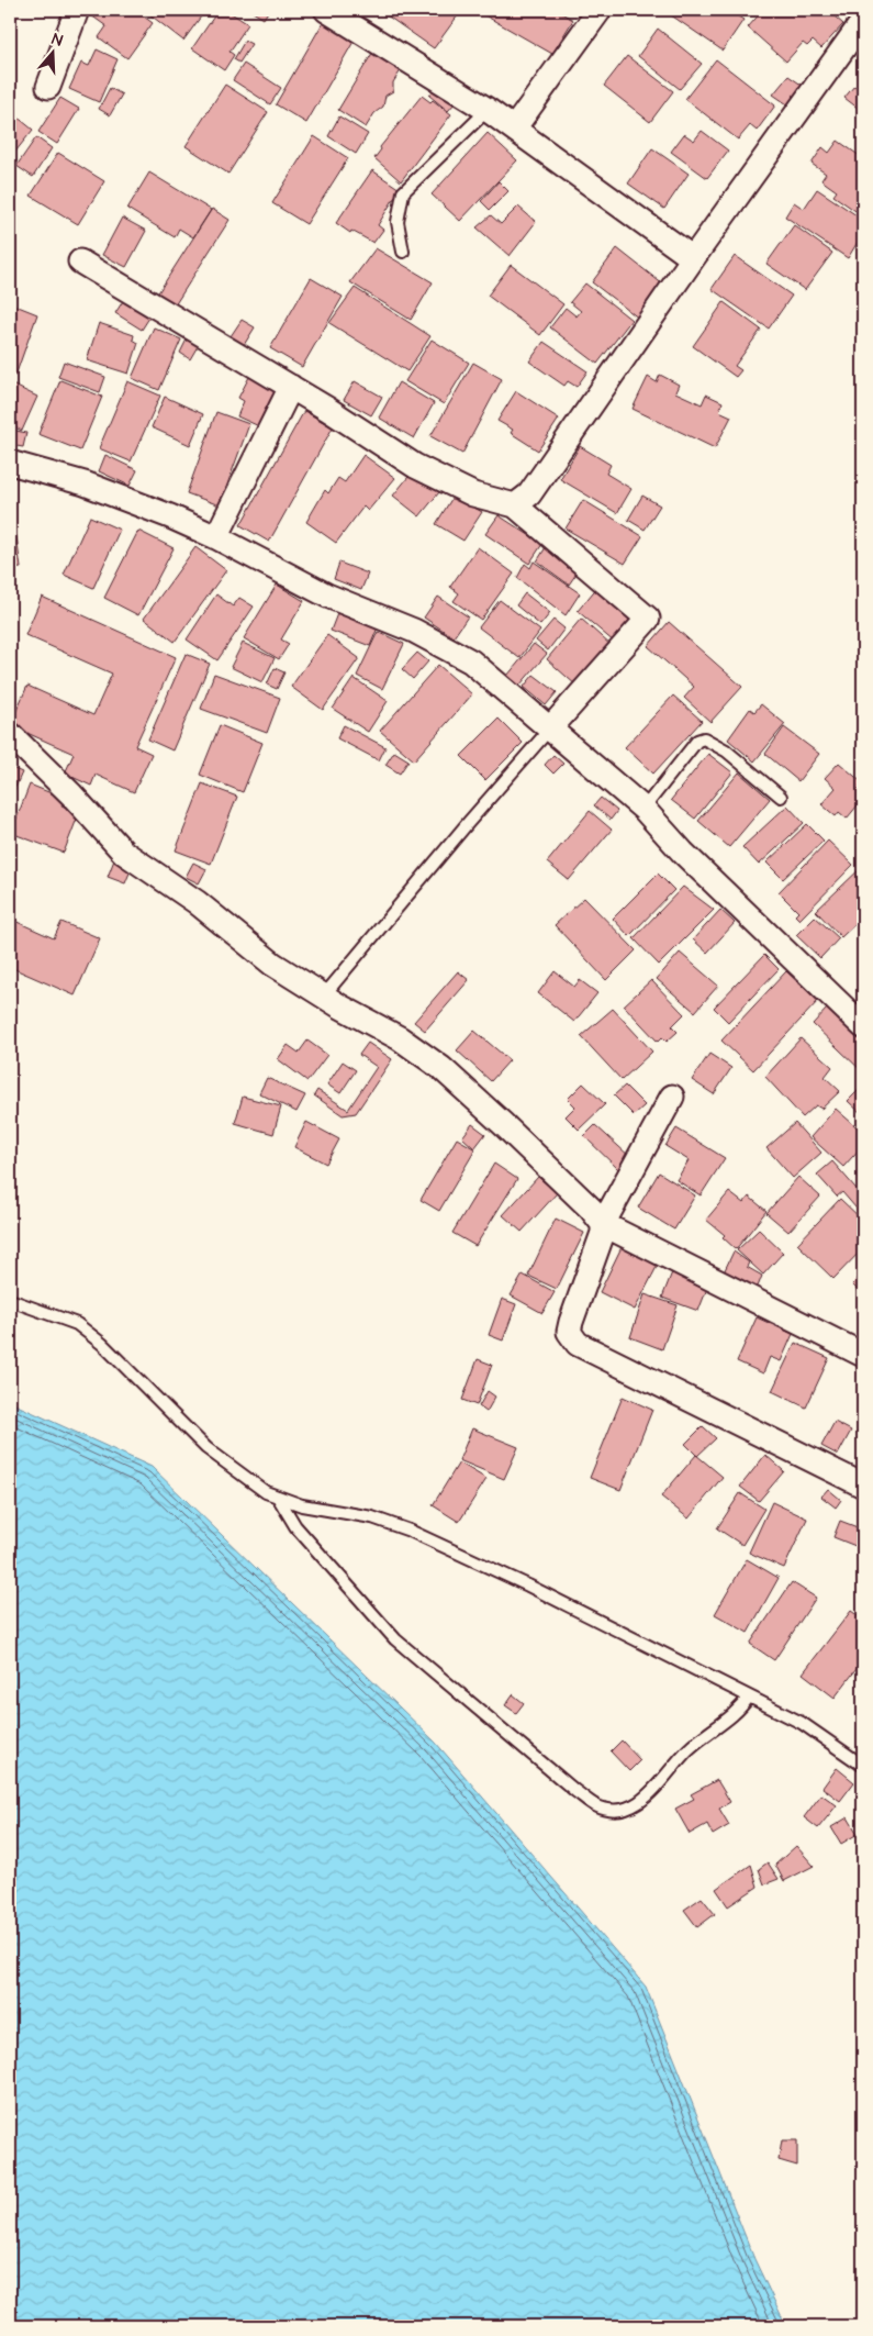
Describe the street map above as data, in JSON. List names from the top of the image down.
{
  "north": "top"
}
